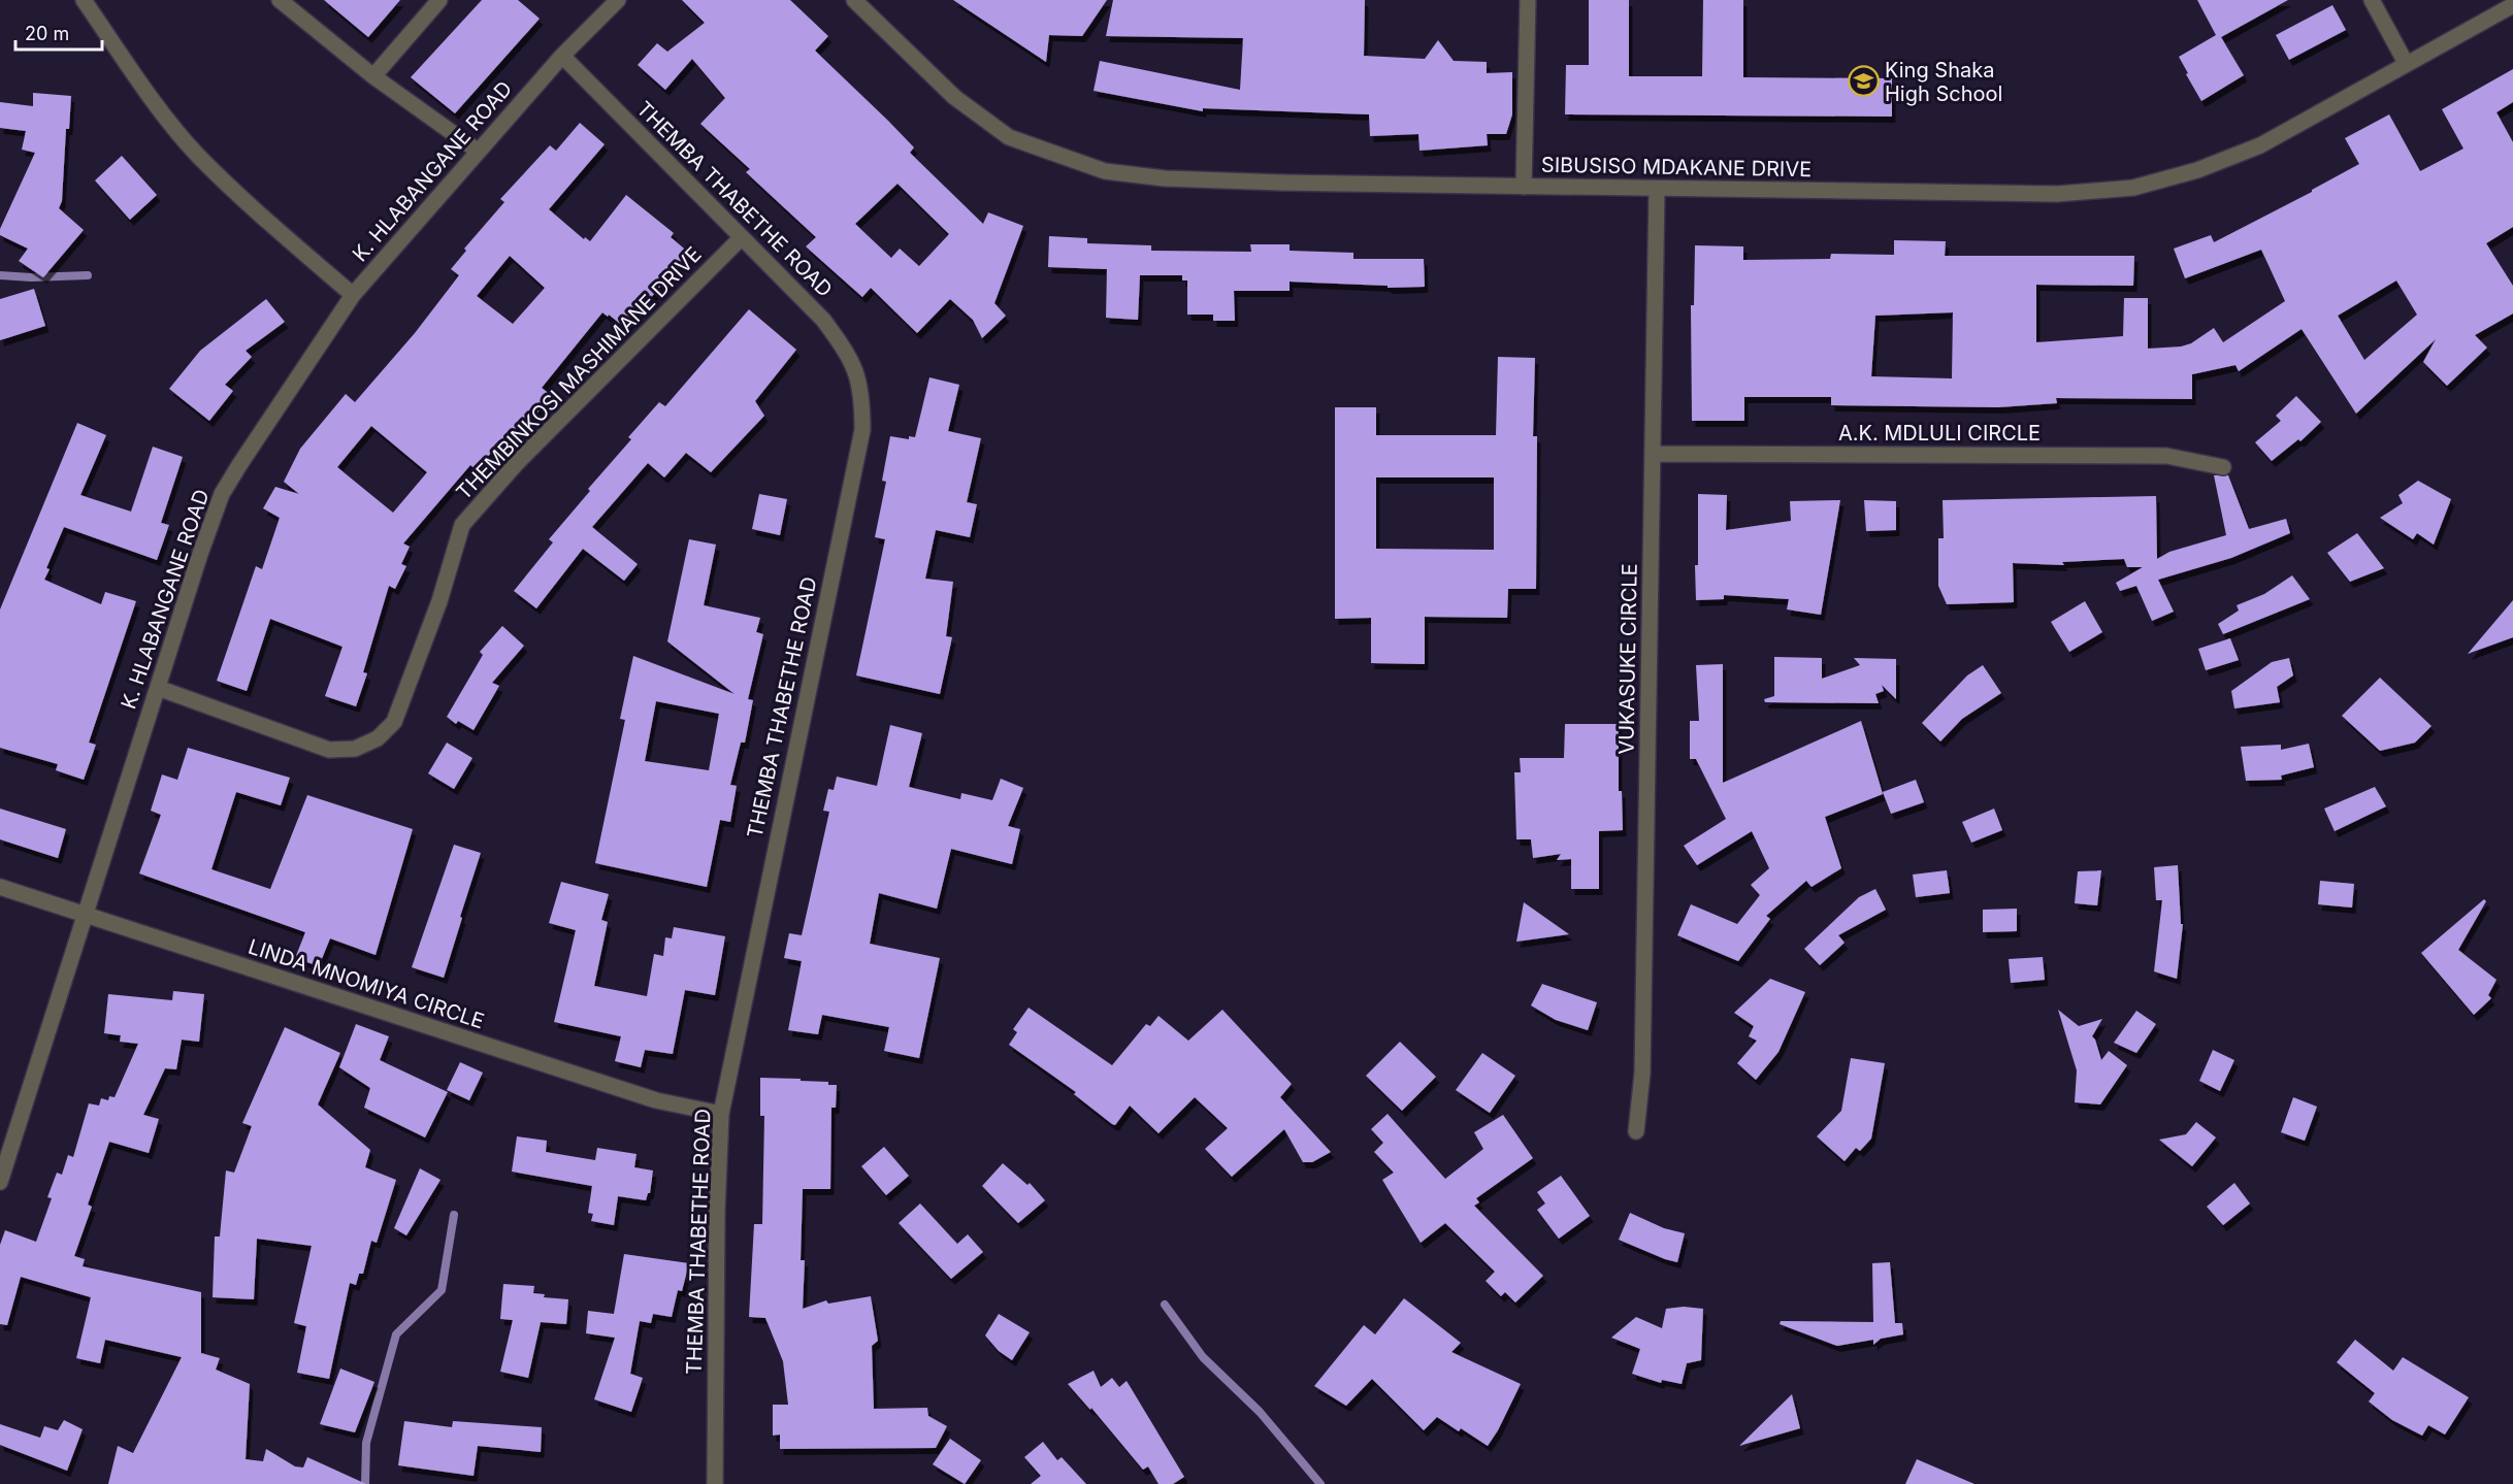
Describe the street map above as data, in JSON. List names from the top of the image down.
{
  "streets": {
    "street": [
      "SIBUSISO MDAKANE DRIVE",
      "K. HLABANGANE ROAD",
      "THEMBA THABETHE ROAD",
      "THEMBINKOSI MASHIMANE DRIVE",
      "A.K. MDLULI CIRCLE",
      "VUKASUKE CIRCLE",
      "LINDA MNOMIYA CIRCLE"
    ]
  },
  "crossings": [
    ["SIBUSISO MDAKANE DRIVE", "VUKASUKE CIRCLE"],
    ["K. HLABANGANE ROAD", "THEMBA THABETHE ROAD"],
    ["K. HLABANGANE ROAD", "THEMBINKOSI MASHIMANE DRIVE"],
    ["K. HLABANGANE ROAD", "LINDA MNOMIYA CIRCLE"],
    ["THEMBA THABETHE ROAD", "THEMBINKOSI MASHIMANE DRIVE"],
    ["THEMBA THABETHE ROAD", "LINDA MNOMIYA CIRCLE"],
    ["A.K. MDLULI CIRCLE", "VUKASUKE CIRCLE"]
  ],
  "places": {
    "school or university": ["King Shaka High School"]
  },
  "scale_bar": "20 m"
}
